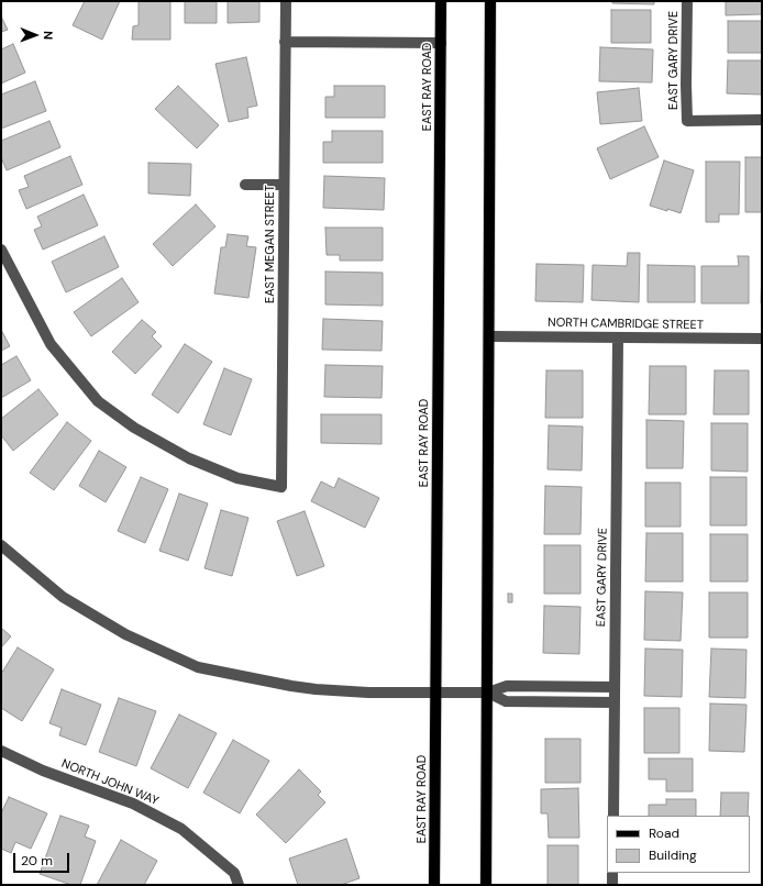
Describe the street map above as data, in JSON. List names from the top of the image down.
{
  "streets": {
    "main road": ["EAST RAY ROAD"],
    "street": [
      "EAST GARY DRIVE",
      "EAST MEGAN STREET",
      "NORTH CAMBRIDGE STREET",
      "NORTH JOHN WAY"
    ]
  },
  "crossings": [
    ["EAST GARY DRIVE", "NORTH CAMBRIDGE STREET"]
  ],
  "legend": ["Road", "Building"],
  "scale_bar": "20 m",
  "north": "right"
}
